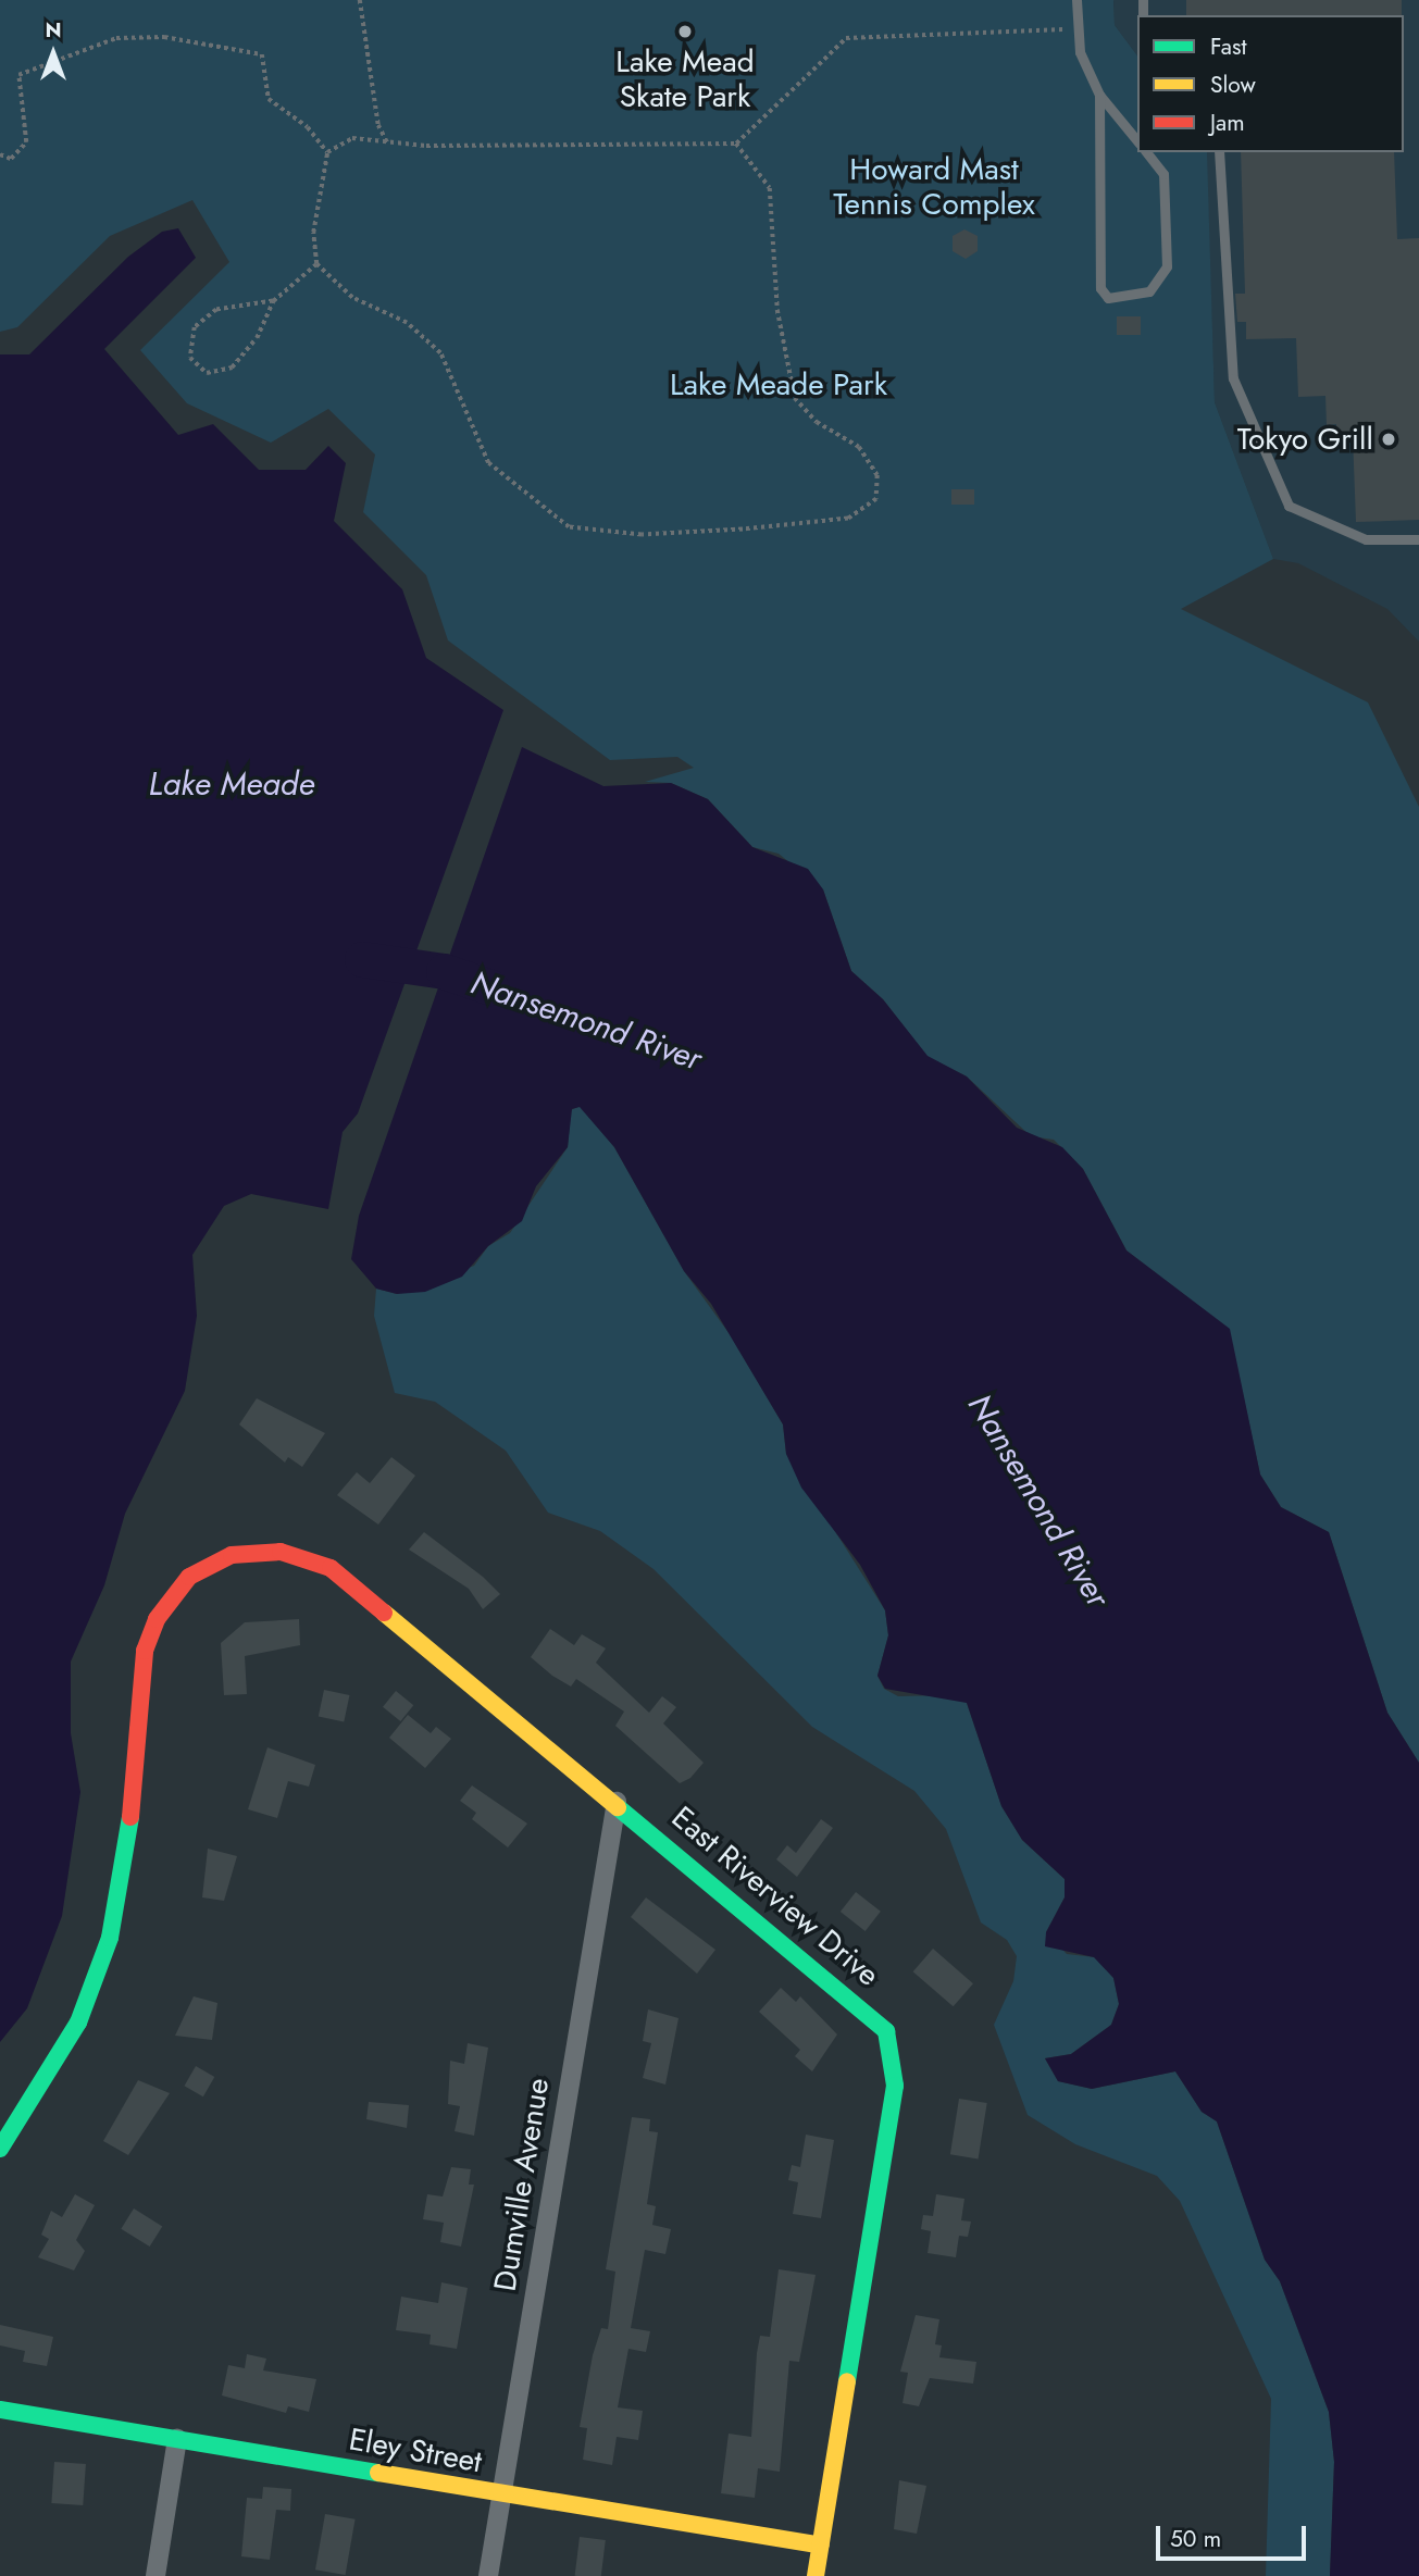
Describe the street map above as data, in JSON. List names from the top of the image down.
{
  "streets": {
    "street": ["East Riverview Drive", "Dumville Avenue", "Eley Street"]
  },
  "crossings": [
    ["East Riverview Drive", "Dumville Avenue"],
    ["East Riverview Drive", "Eley Street"],
    ["Dumville Avenue", "Eley Street"]
  ],
  "water": ["Lake Meade", "Nansemond River"],
  "parks": ["Howard Mast Tennis Complex", "Lake Meade Park"],
  "places": ["Lake Mead Skate Park", "Tokyo Grill"],
  "legend": ["Fast", "Slow", "Jam"],
  "scale_bar": "50 m",
  "north": "top"
}
